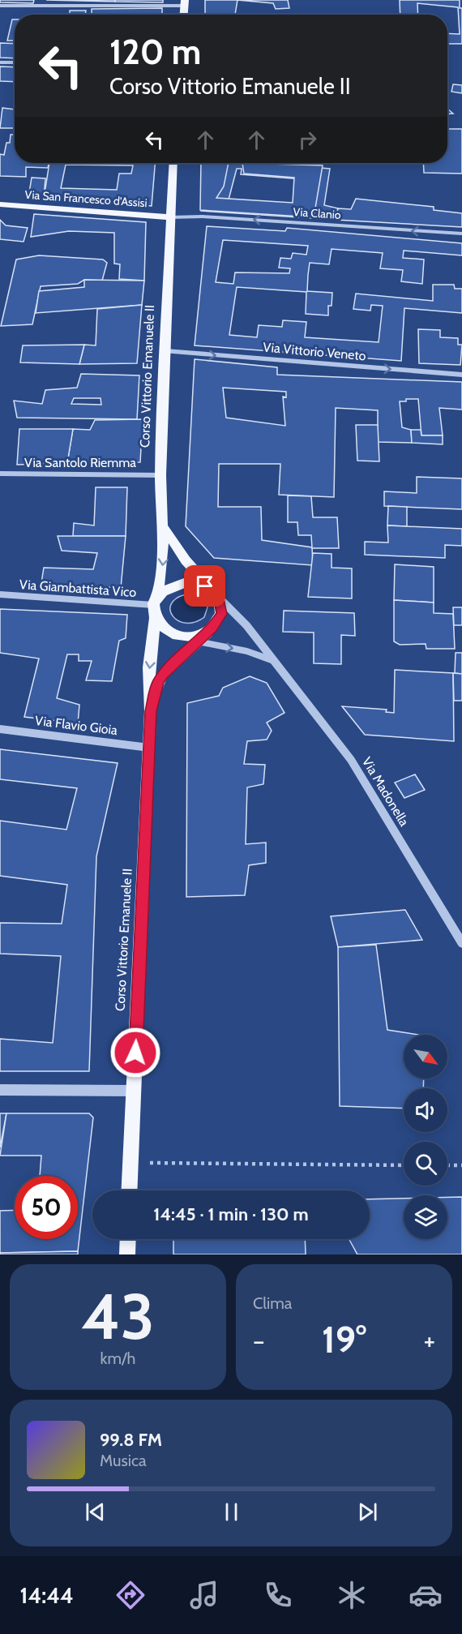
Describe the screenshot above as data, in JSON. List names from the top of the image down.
{
  "streets": {
    "main road": ["Via San Francesco d'Assisi", "Corso Vittorio Emanuele II"],
    "street": [
      "Via Clanio",
      "Via Vittorio Veneto",
      "Via Santolo Riemma",
      "Via Giambattista Vico",
      "Via Flavio Gioia",
      "Via Madonella"
    ]
  },
  "crossings": [
    ["Via San Francesco d'Assisi", "Via Clanio"],
    ["Via San Francesco d'Assisi", "Corso Vittorio Emanuele II"],
    ["Via Clanio", "Corso Vittorio Emanuele II"],
    ["Via Vittorio Veneto", "Corso Vittorio Emanuele II"],
    ["Corso Vittorio Emanuele II", "Via Santolo Riemma"],
    ["Corso Vittorio Emanuele II", "Via Giambattista Vico"],
    ["Corso Vittorio Emanuele II", "Via Flavio Gioia"],
    ["Corso Vittorio Emanuele II", "Via Madonella"],
    ["Via Giambattista Vico", "Via Madonella"]
  ],
  "one_way": ["Via Clanio", "Via Vittorio Veneto"],
  "north": "bottom right",
  "page": {
    "turn": ["120 m", "Corso Vittorio Emanuele II"],
    "limit": "50",
    "trip": "14:45 · 1 min · 130 m",
    "tile": [
      ["43", "km/h"],
      "Clima"
    ],
    "heat": ["−", "19°", "+"],
    "song": ["99.8 FM", "Musica"],
    "tabs": "14:44"
  }
}
